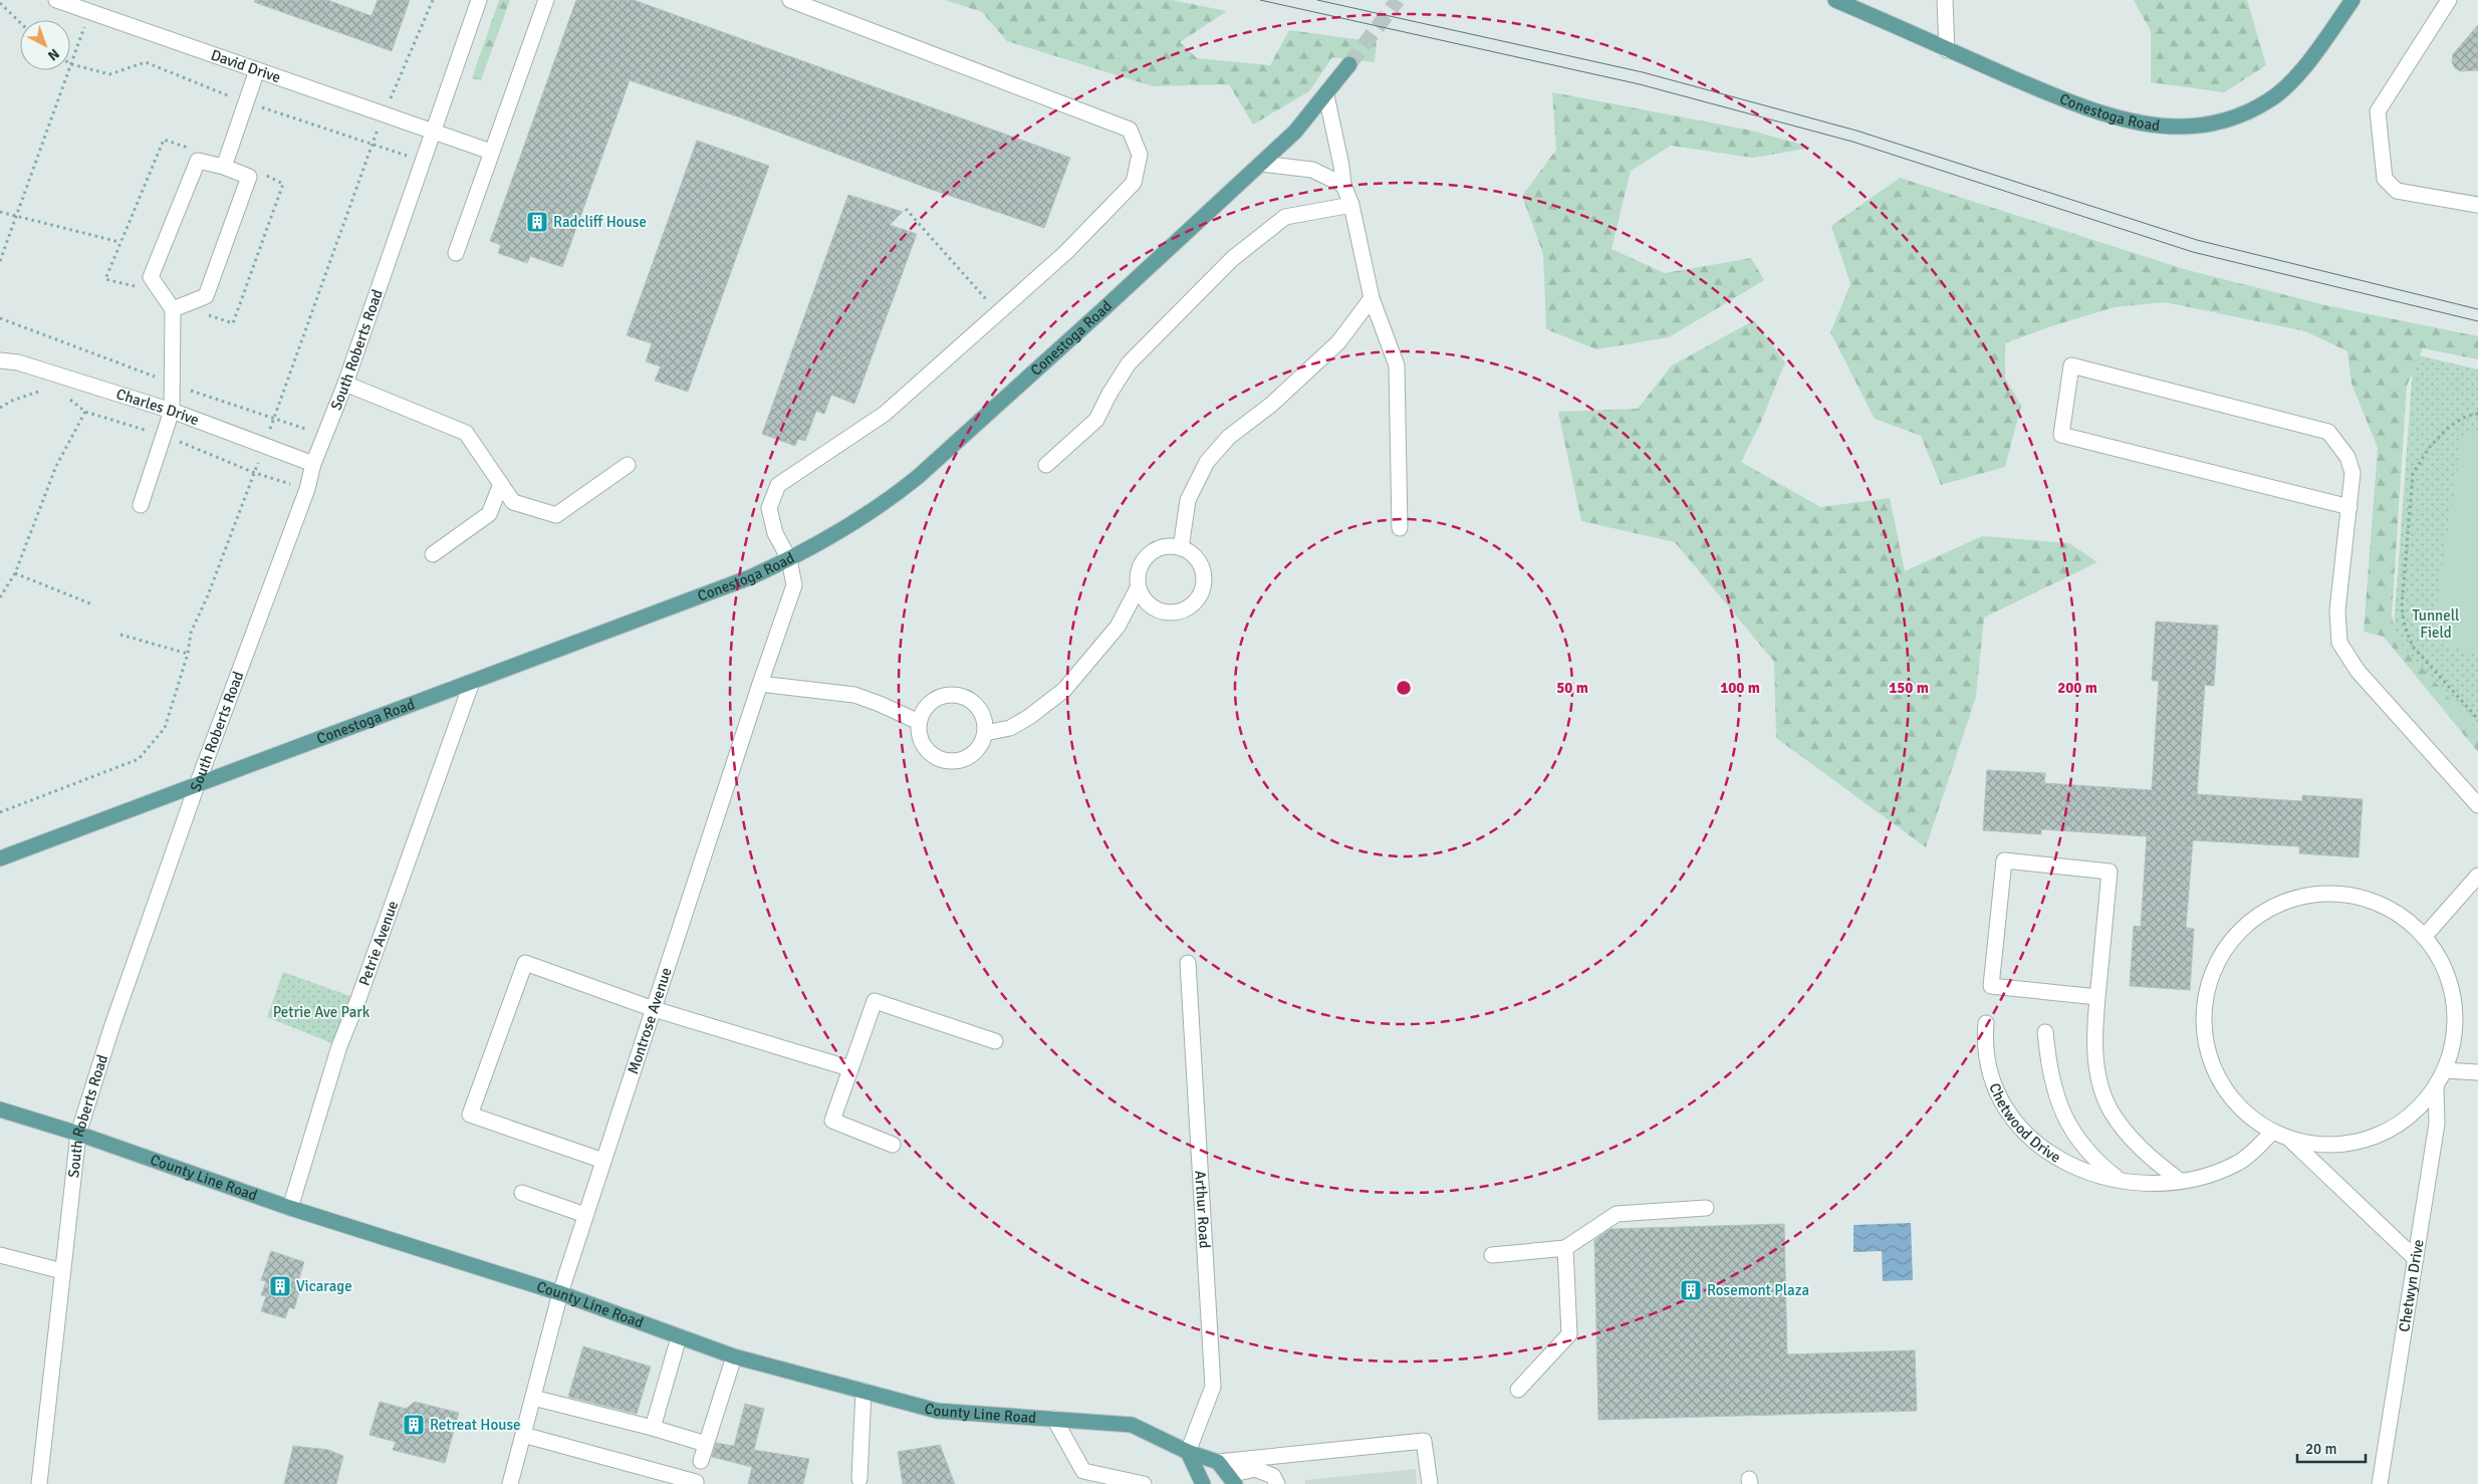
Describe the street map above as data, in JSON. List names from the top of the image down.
{
  "streets": {
    "main road": ["Conestoga Road", "County Line Road"],
    "street": [
      "David Drive",
      "South Roberts Road",
      "Charles Drive",
      "Petrie Avenue",
      "Montrose Avenue",
      "Chetwood Drive",
      "Arthur Road",
      "Chetwyn Drive"
    ]
  },
  "crossings": [
    ["David Drive", "South Roberts Road"],
    ["Conestoga Road", "South Roberts Road"],
    ["Conestoga Road", "Petrie Avenue"],
    ["Conestoga Road", "Montrose Avenue"],
    ["South Roberts Road", "Charles Drive"],
    ["South Roberts Road", "County Line Road"],
    ["Petrie Avenue", "County Line Road"],
    ["Montrose Avenue", "County Line Road"],
    ["County Line Road", "Arthur Road"]
  ],
  "parks": ["Tunnell Field", "Petrie Ave Park"],
  "places": {
    "building": [
      "Radcliff House",
      "Vicarage",
      "Rosemont Plaza",
      "Retreat House"
    ]
  },
  "scale_bar": "20 m",
  "north": "bottom right",
  "rings": [
    "50 m",
    "100 m",
    "150 m",
    "200 m"
  ]
}
